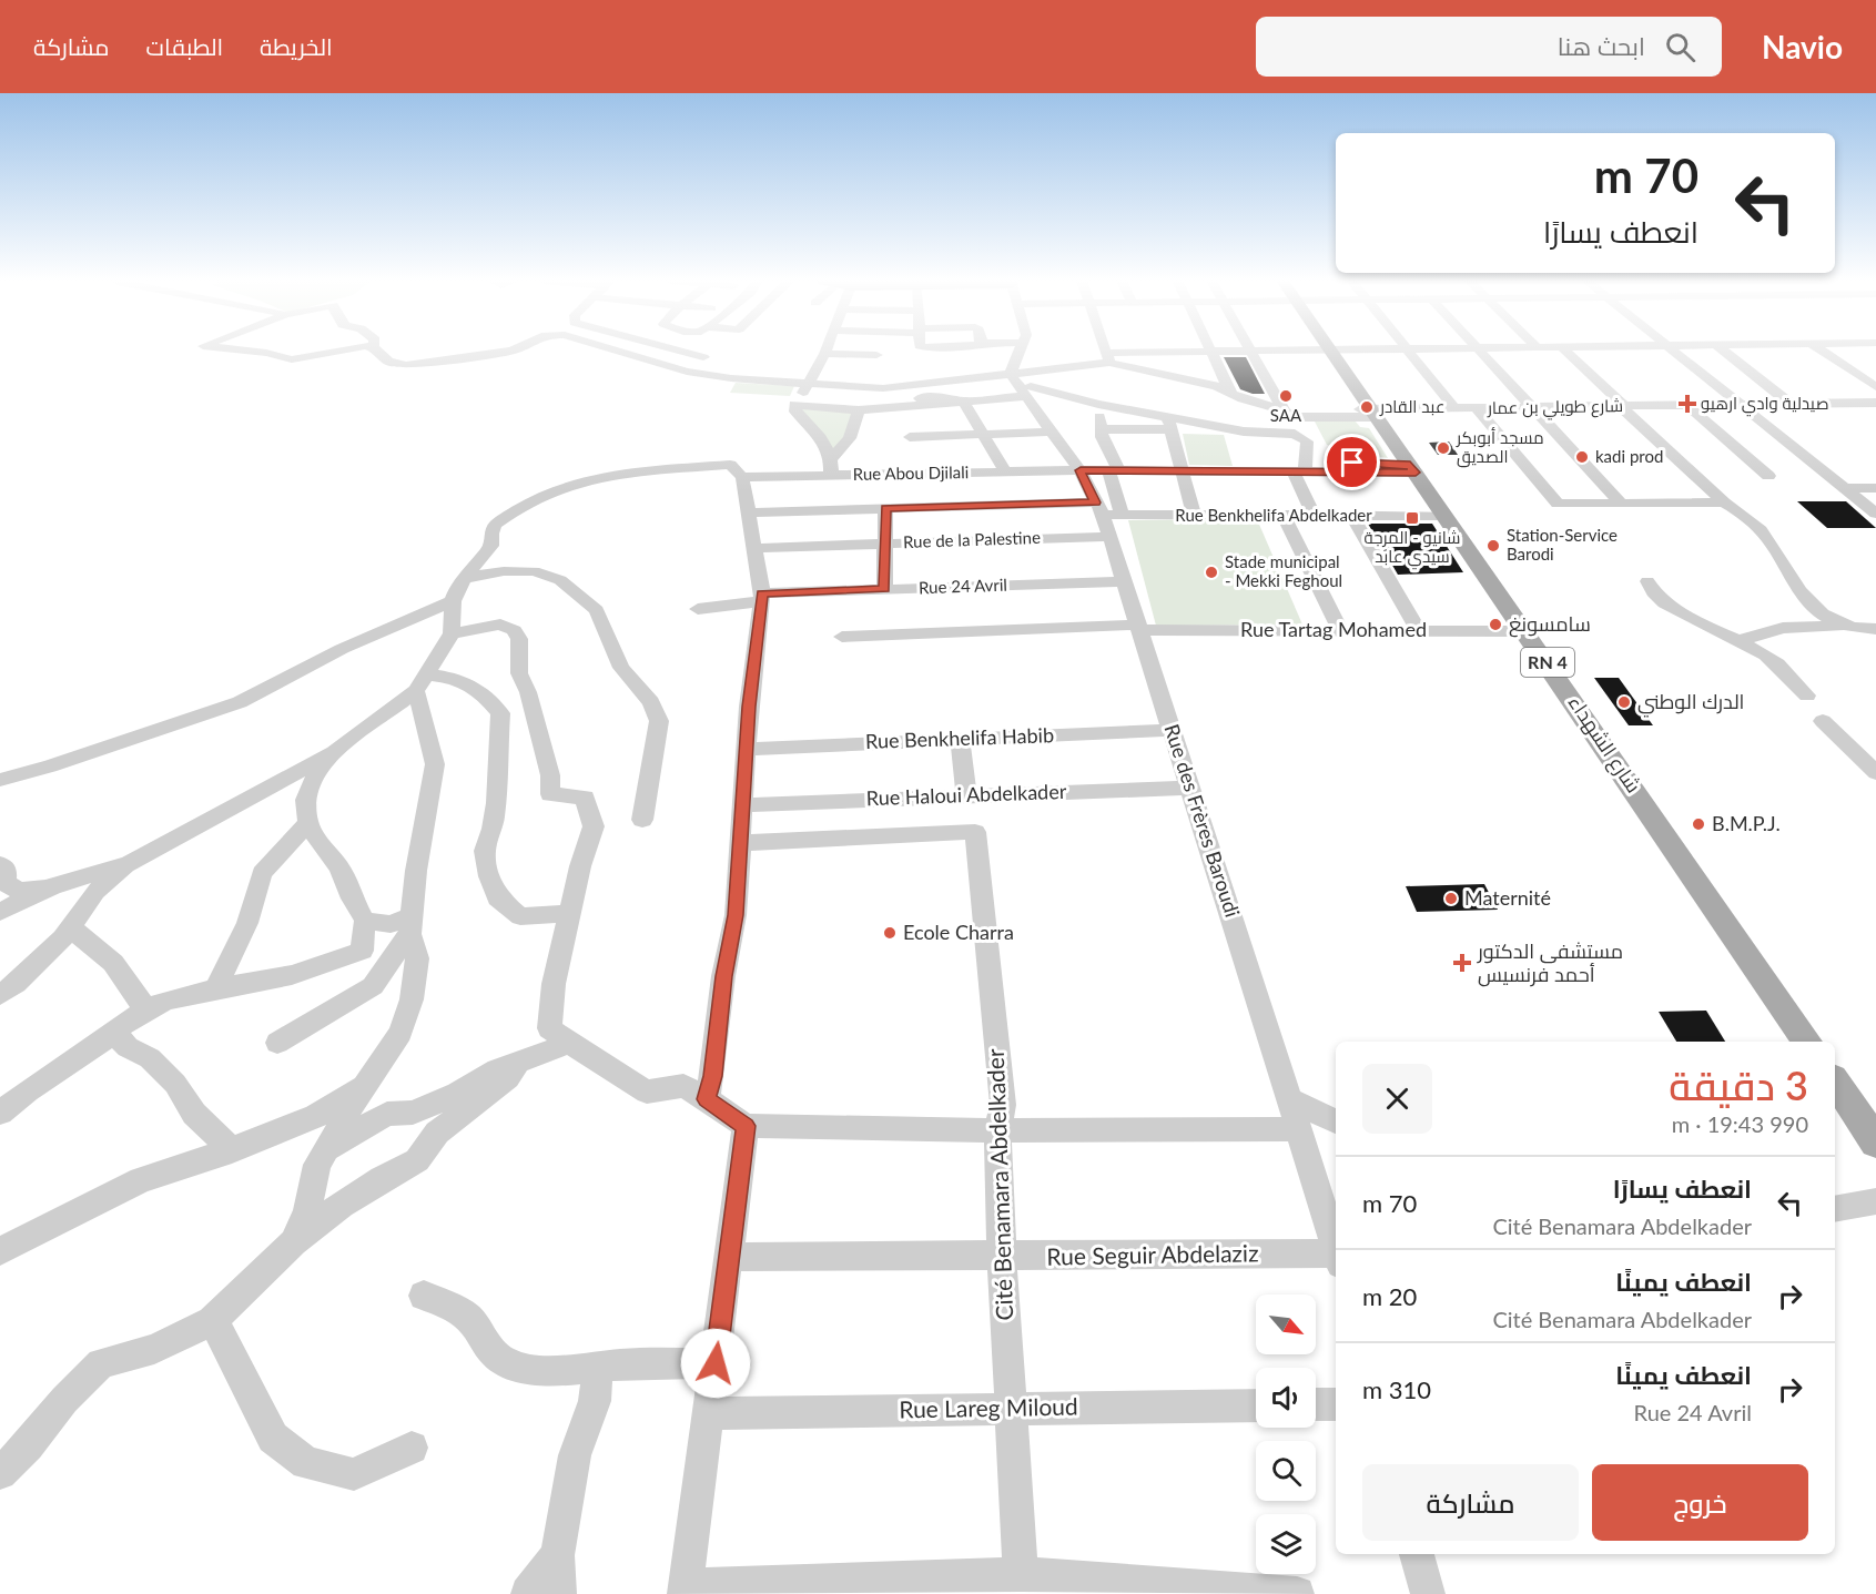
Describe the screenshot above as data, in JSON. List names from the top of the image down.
{
  "streets": {
    "main road": ["RN 4", "شارع الشهداء"],
    "street": [
      "شارع طويلي بن عمار",
      "Rue Abou Djilali",
      "Rue Benkhelifa Abdelkader",
      "Rue de la Palestine",
      "Rue 24 Avril",
      "Rue Tartag Mohamed",
      "Rue Benkhelifa Habib",
      "Rue Haloui Abdelkader",
      "Rue des Frères Baroudi",
      "Cité Benamara Abdelkader",
      "Rue Seguir Abdelaziz",
      "Rue Lareg Miloud"
    ]
  },
  "crossings": [
    ["شارع طويلي بن عمار", "شارع الشهداء"],
    ["Rue Abou Djilali", "شارع الشهداء"],
    ["Rue Abou Djilali", "Rue des Frères Baroudi"],
    ["Rue Benkhelifa Abdelkader", "شارع الشهداء"],
    ["Rue Benkhelifa Abdelkader", "Rue des Frères Baroudi"],
    ["Rue de la Palestine", "Rue des Frères Baroudi"],
    ["Rue 24 Avril", "Rue des Frères Baroudi"],
    ["Rue Tartag Mohamed", "شارع الشهداء"],
    ["Rue Tartag Mohamed", "Rue des Frères Baroudi"],
    ["Rue Benkhelifa Habib", "Rue des Frères Baroudi"],
    ["Rue Haloui Abdelkader", "Rue des Frères Baroudi"],
    ["Cité Benamara Abdelkader", "Rue Seguir Abdelaziz"],
    ["Cité Benamara Abdelkader", "Rue Lareg Miloud"]
  ],
  "places": {
    "other": [
      "SAA",
      "عبد القادر",
      "مسجد أبوبكر الصديق",
      "kadi prod",
      "Station-Service Barodi",
      "Stade municipal - Mekki Feghoul",
      "سامسونغ",
      "الدرك الوطني",
      "B.M.P.J.",
      "Maternité",
      "Ecole Charra"
    ],
    "health": ["صيدلية وادي ارهيو", "مستشفى الدكتور أحمد فرنسيس"],
    "transit": ["شانيو - المرجة سيدي عابد"]
  },
  "north": "bottom right",
  "page": {
    "header": "Navio",
    "search": "ابحث هنا",
    "nav": ["الخريطة", "الطبقات", "مشاركة"],
    "turn": ["70 m", "انعطف يسارًا"],
    "heading": ["3 دقيقة", "990 m · 19:43"],
    "list": [
      {
        "name": "انعطف يسارًا",
        "note": "Cité Benamara Abdelkader",
        "value": "70 m"
      },
      {
        "name": "انعطف يمينًا",
        "note": "Cité Benamara Abdelkader",
        "value": "20 m"
      },
      {
        "name": "انعطف يمينًا",
        "note": "Rue 24 Avril",
        "value": "310 m"
      }
    ],
    "buttons": ["خروج", "مشاركة"]
  }
}
